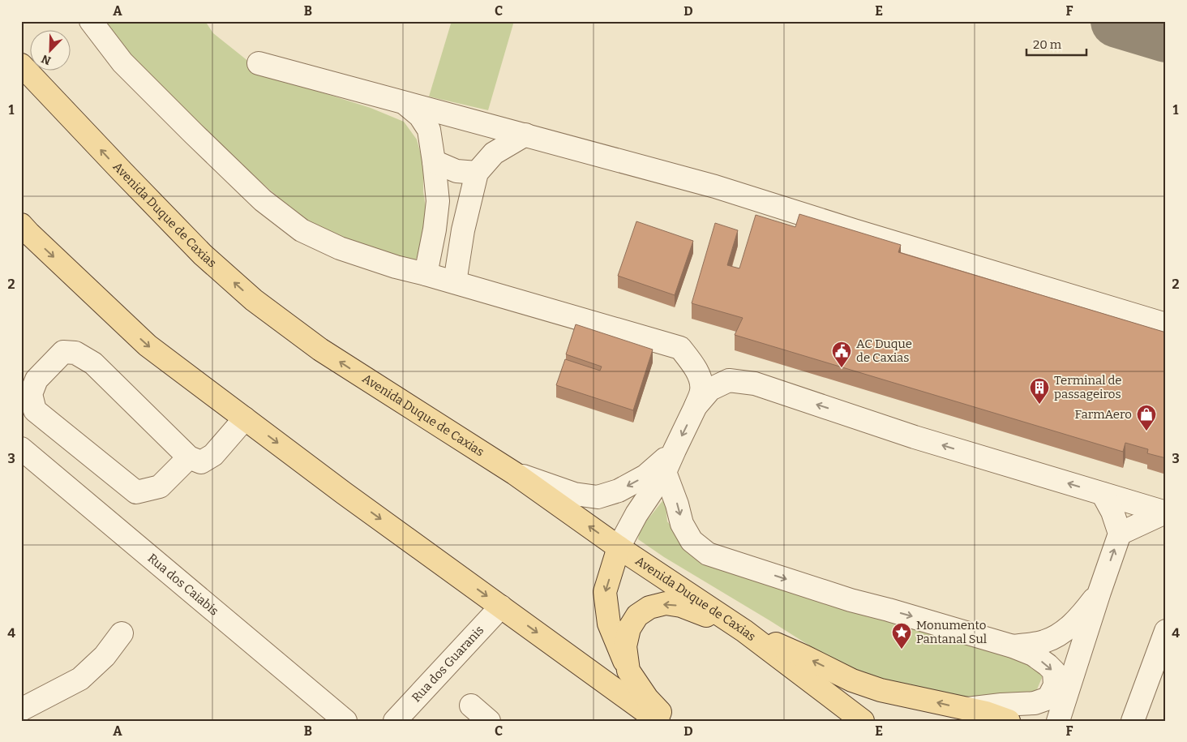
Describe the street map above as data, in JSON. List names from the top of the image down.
{
  "streets": {
    "main road": ["Avenida Duque de Caxias"],
    "street": ["Rua dos Caiabis", "Rua dos Guaranis"]
  },
  "places": {
    "public building": ["AC Duque de Caxias"],
    "building": ["Terminal de passageiros"],
    "shop": ["FarmAero"],
    "place": ["Monumento Pantanal Sul"]
  },
  "scale_bar": "20 m",
  "north": "bottom left",
  "grid": {
    "columns": [
      "A",
      "B",
      "C",
      "D",
      "E",
      "F"
    ],
    "rows": [
      "1",
      "2",
      "3",
      "4"
    ]
  }
}
